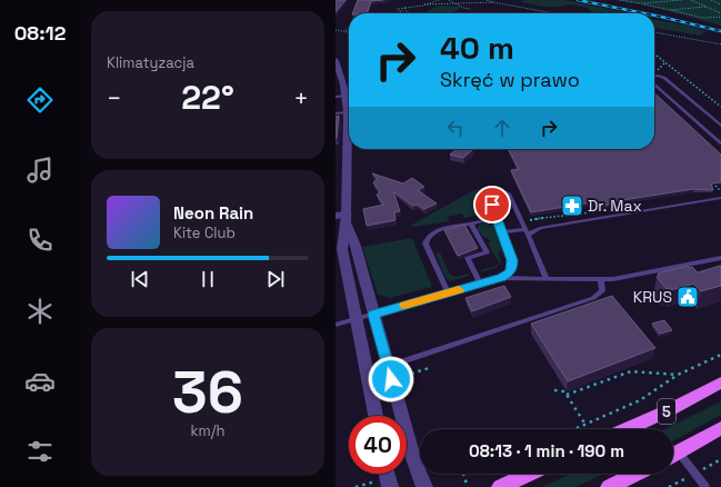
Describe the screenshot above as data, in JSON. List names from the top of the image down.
{
  "streets": {
    "main road": ["5"]
  },
  "places": {
    "pharmacy": ["Dr. Max"],
    "public building": ["KRUS"]
  },
  "page": {
    "tabs": "08:12",
    "tile": [
      "Klimatyzacja",
      ["36", "km/h"]
    ],
    "turn": ["40 m", "Skręć w prawo"],
    "heat": ["−", "22°", "+"],
    "song": ["Neon Rain", "Kite Club"],
    "limit": "40",
    "trip": "08:13 · 1 min · 190 m"
  }
}
